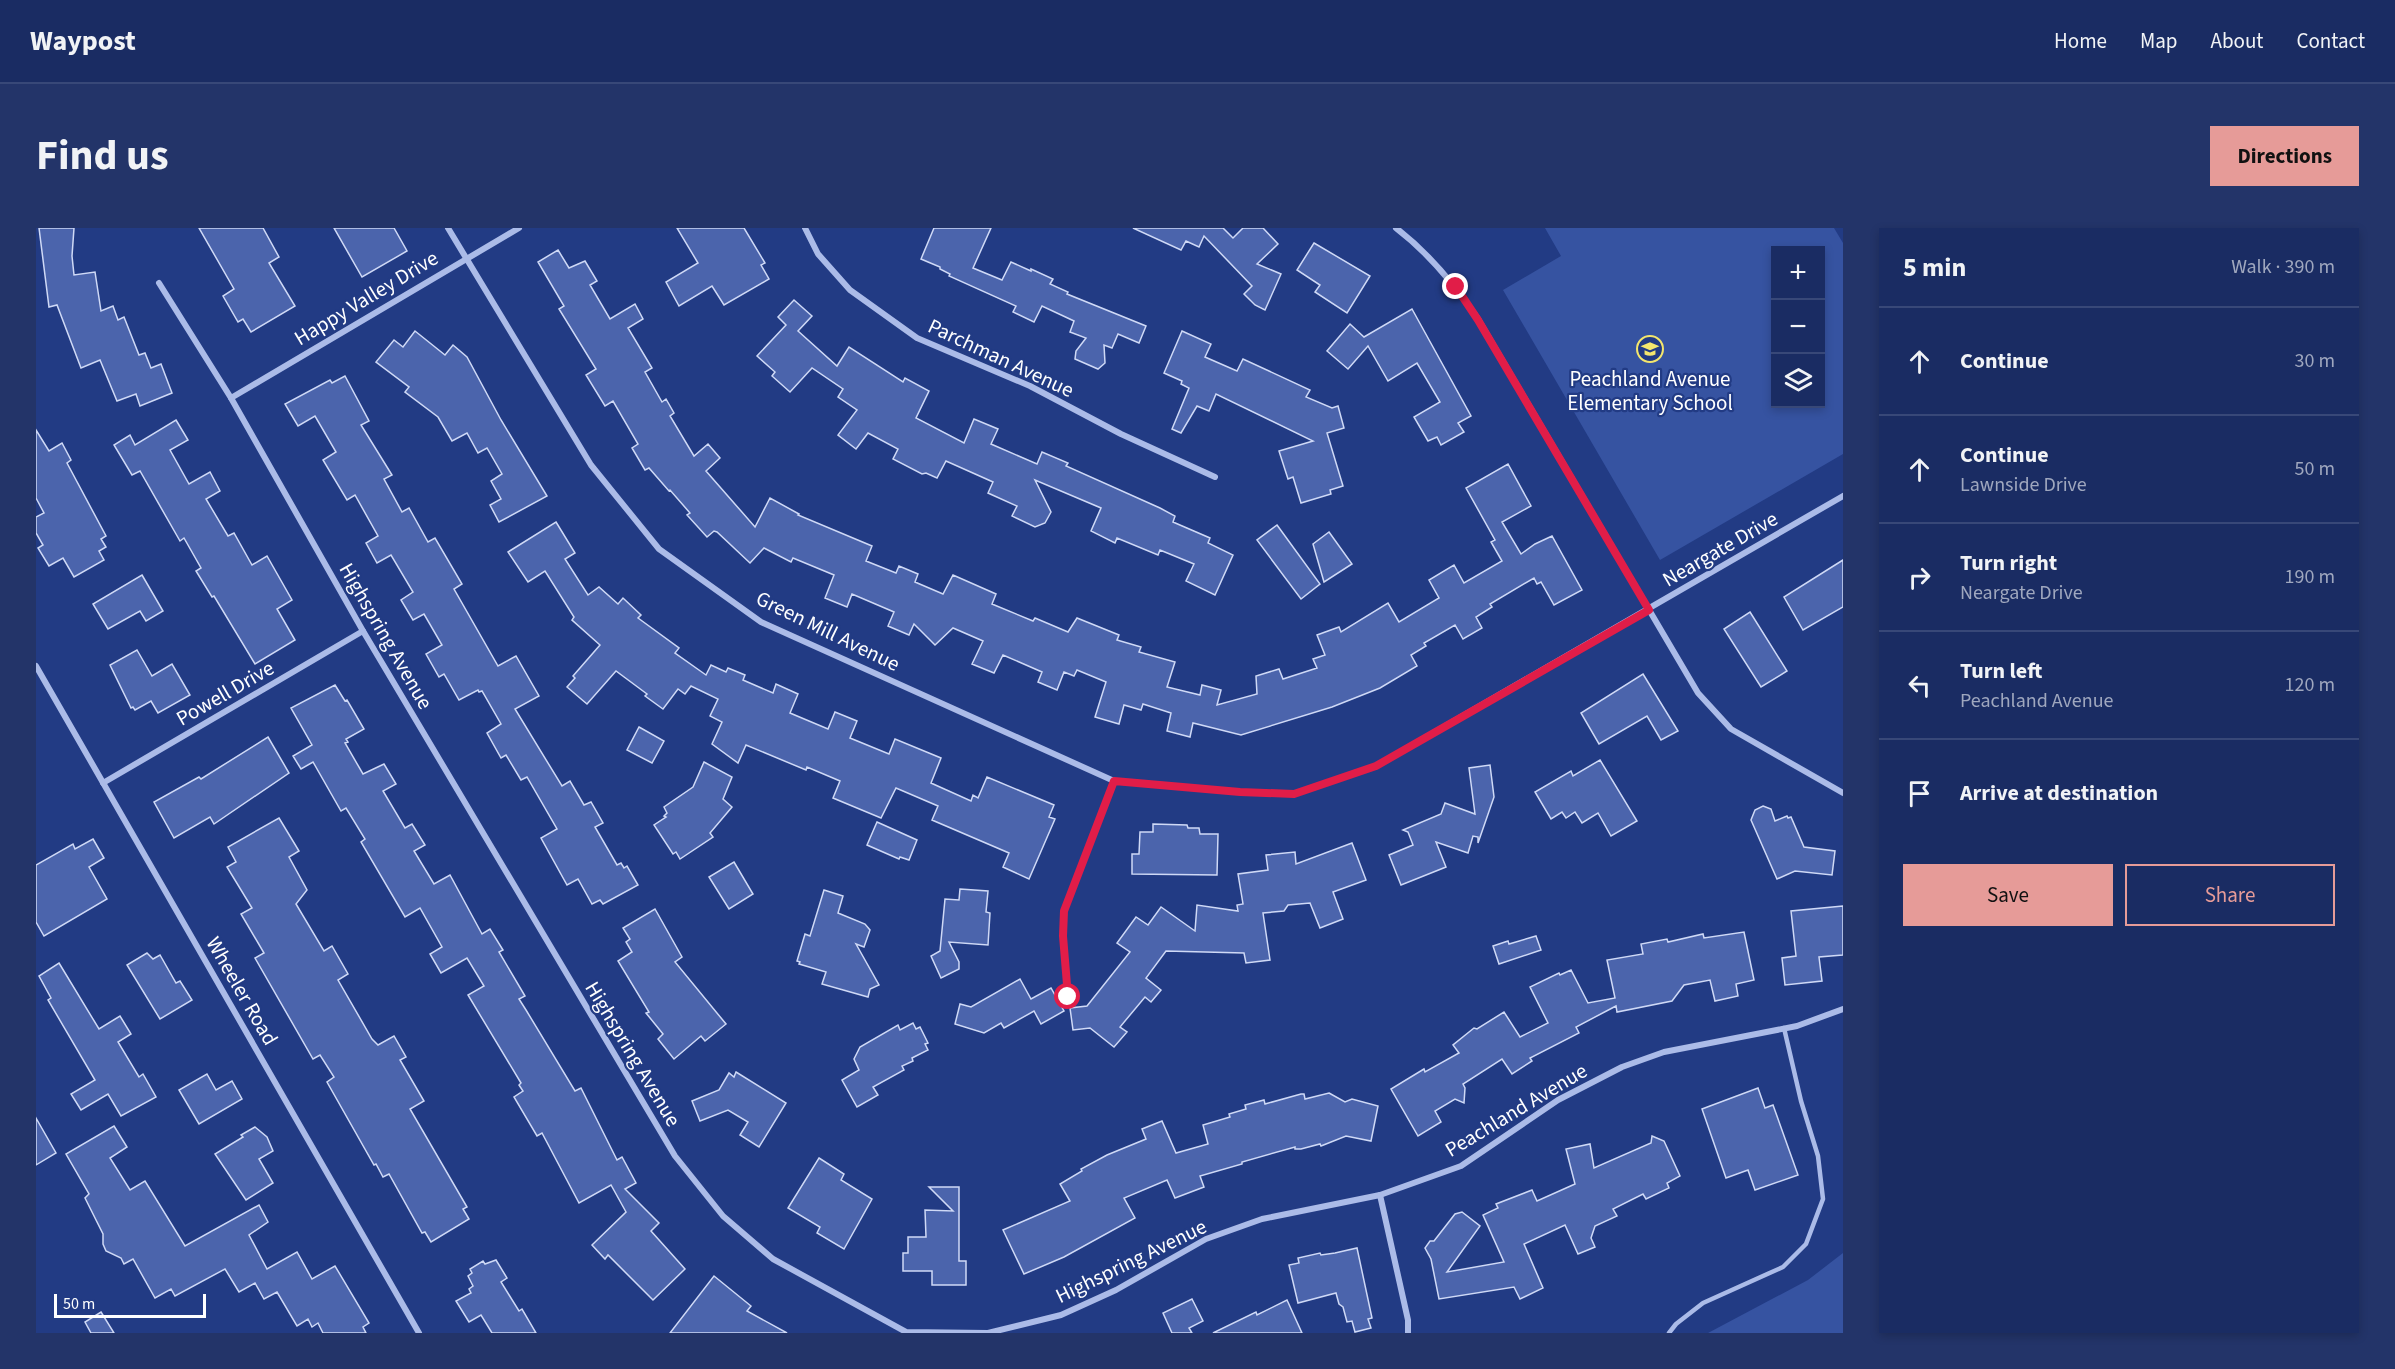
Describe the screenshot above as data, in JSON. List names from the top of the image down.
{
  "streets": {
    "street": [
      "Happy Valley Drive",
      "Parchman Avenue",
      "Neargate Drive",
      "Green Mill Avenue",
      "Highspring Avenue",
      "Powell Drive",
      "Wheeler Road",
      "Peachland Avenue"
    ]
  },
  "crossings": [
    ["Happy Valley Drive", "Green Mill Avenue"],
    ["Happy Valley Drive", "Highspring Avenue"],
    ["Neargate Drive", "Green Mill Avenue"],
    ["Highspring Avenue", "Powell Drive"],
    ["Highspring Avenue", "Peachland Avenue"],
    ["Powell Drive", "Wheeler Road"]
  ],
  "places": {
    "school or university": ["Peachland Avenue Elementary School"]
  },
  "scale_bar": "50 m",
  "page": {
    "header": "Waypost",
    "nav": [
      "Home",
      "Map",
      "About",
      "Contact"
    ],
    "title": "Find us",
    "buttons": [
      "Directions",
      ["Save", "Share"]
    ],
    "heading": ["5 min", "Walk · 390 m"],
    "map_buttons": ["+", "−"],
    "list": [
      ["Continue", "30 m"],
      ["Continue", "Lawnside Drive", "50 m"],
      ["Turn right", "Neargate Drive", "190 m"],
      ["Turn left", "Peachland Avenue", "120 m"],
      "Arrive at destination"
    ],
    "scale": "50 m"
  }
}
